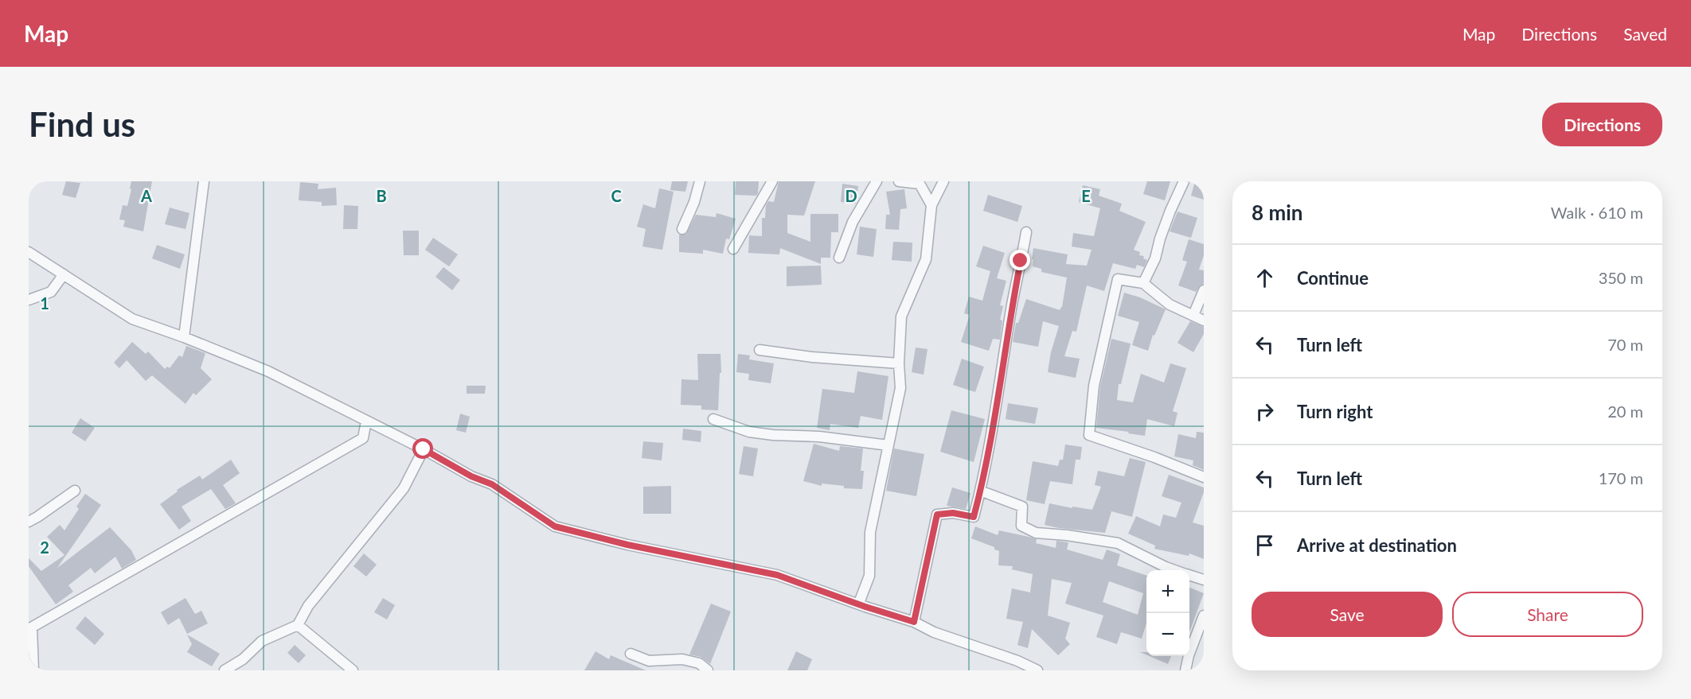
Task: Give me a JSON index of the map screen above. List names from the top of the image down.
{
  "page": {
    "header": "Map",
    "nav": ["Map", "Directions", "Saved"],
    "buttons": [
      "Directions",
      ["Save", "Share"]
    ],
    "title": "Find us",
    "heading": ["8 min", "Walk · 610 m"],
    "list": [
      ["Continue", "350 m"],
      ["Turn left", "70 m"],
      ["Turn right", "20 m"],
      ["Turn left", "170 m"],
      "Arrive at destination"
    ],
    "map_buttons": ["+", "−"]
  },
  "grid": {
    "columns": [
      "A",
      "B",
      "C",
      "D",
      "E"
    ],
    "rows": ["1", "2"]
  }
}
